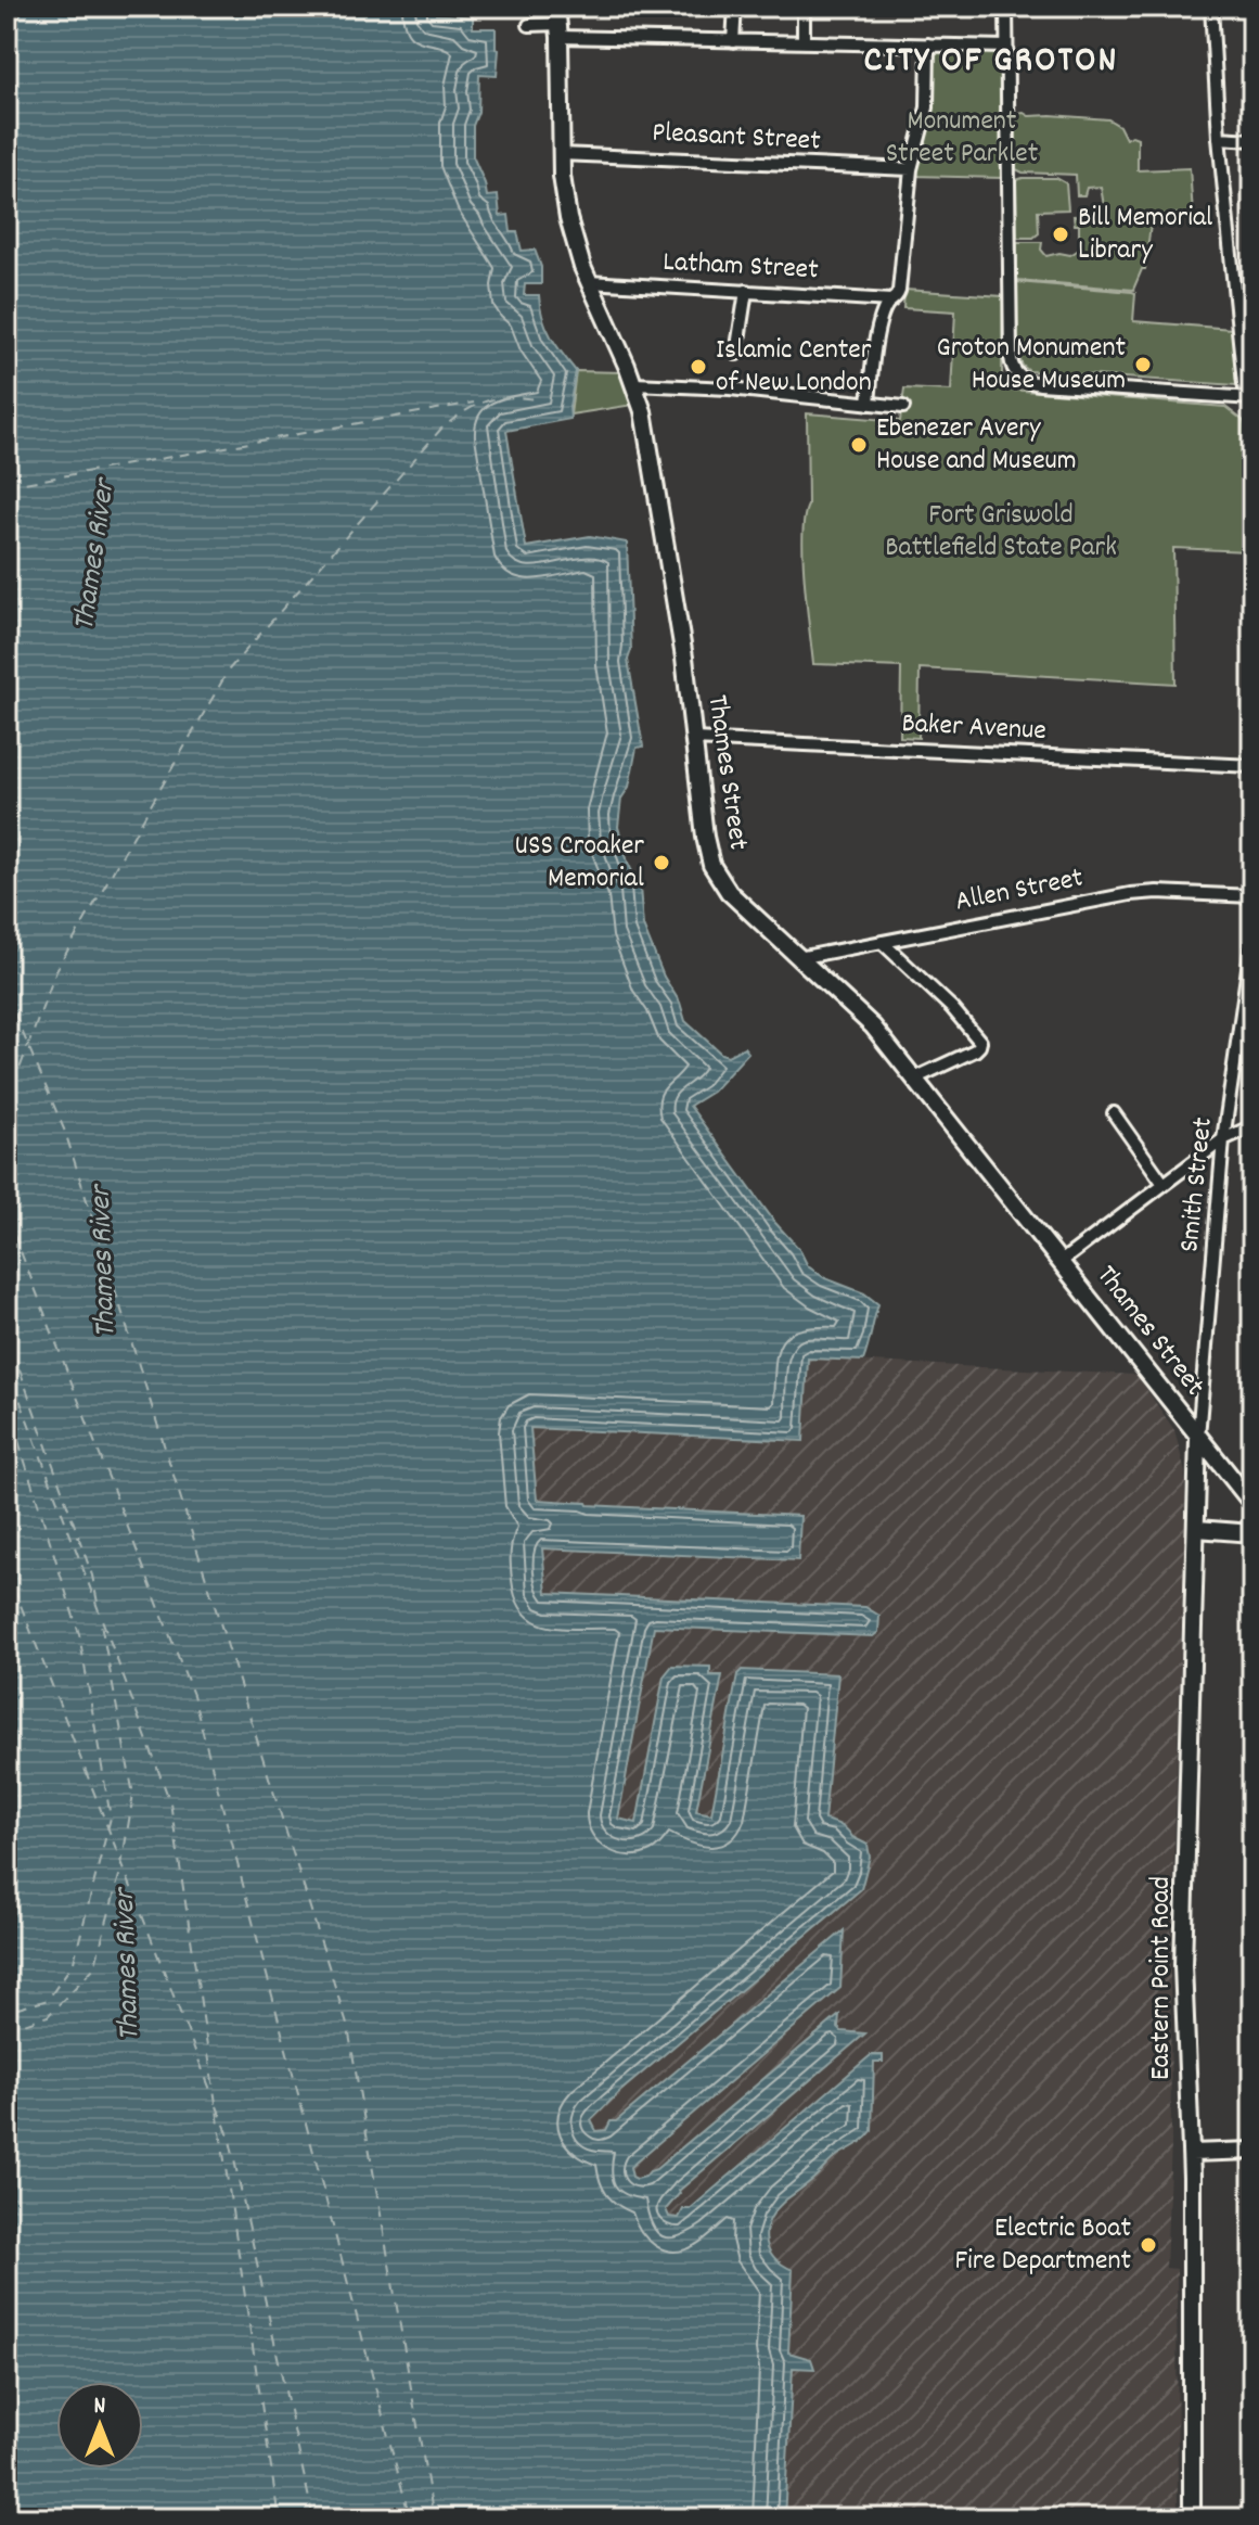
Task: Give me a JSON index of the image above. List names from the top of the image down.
{
  "streets": {
    "street": [
      "Pleasant Street",
      "Latham Street",
      "Baker Avenue",
      "Thames Street",
      "Allen Street",
      "Smith Street",
      "Eastern Point Road"
    ]
  },
  "crossings": [
    ["Pleasant Street", "Thames Street"],
    ["Latham Street", "Thames Street"],
    ["Baker Avenue", "Thames Street"],
    ["Thames Street", "Allen Street"],
    ["Thames Street", "Smith Street"],
    ["Thames Street", "Eastern Point Road"],
    ["Smith Street", "Eastern Point Road"]
  ],
  "districts": ["CITY OF GROTON"],
  "water": ["Thames River"],
  "parks": ["Monument Street Parklet", "Fort Griswold Battlefield State Park"],
  "places": [
    "Bill Memorial Library",
    "Groton Monument House Museum",
    "Islamic Center of New London",
    "Ebenezer Avery House and Museum",
    "USS Croaker Memorial",
    "Electric Boat Fire Department"
  ],
  "north": "top"
}
